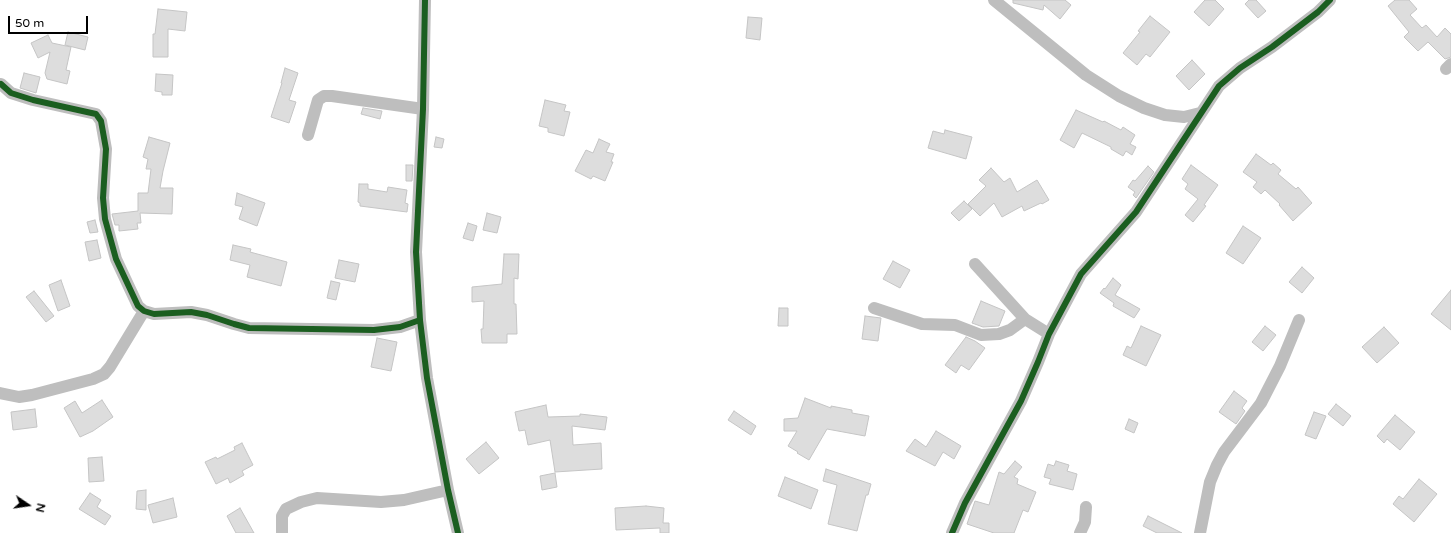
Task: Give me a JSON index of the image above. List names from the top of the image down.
{
  "scale_bar": "50 m",
  "north": "right"
}
